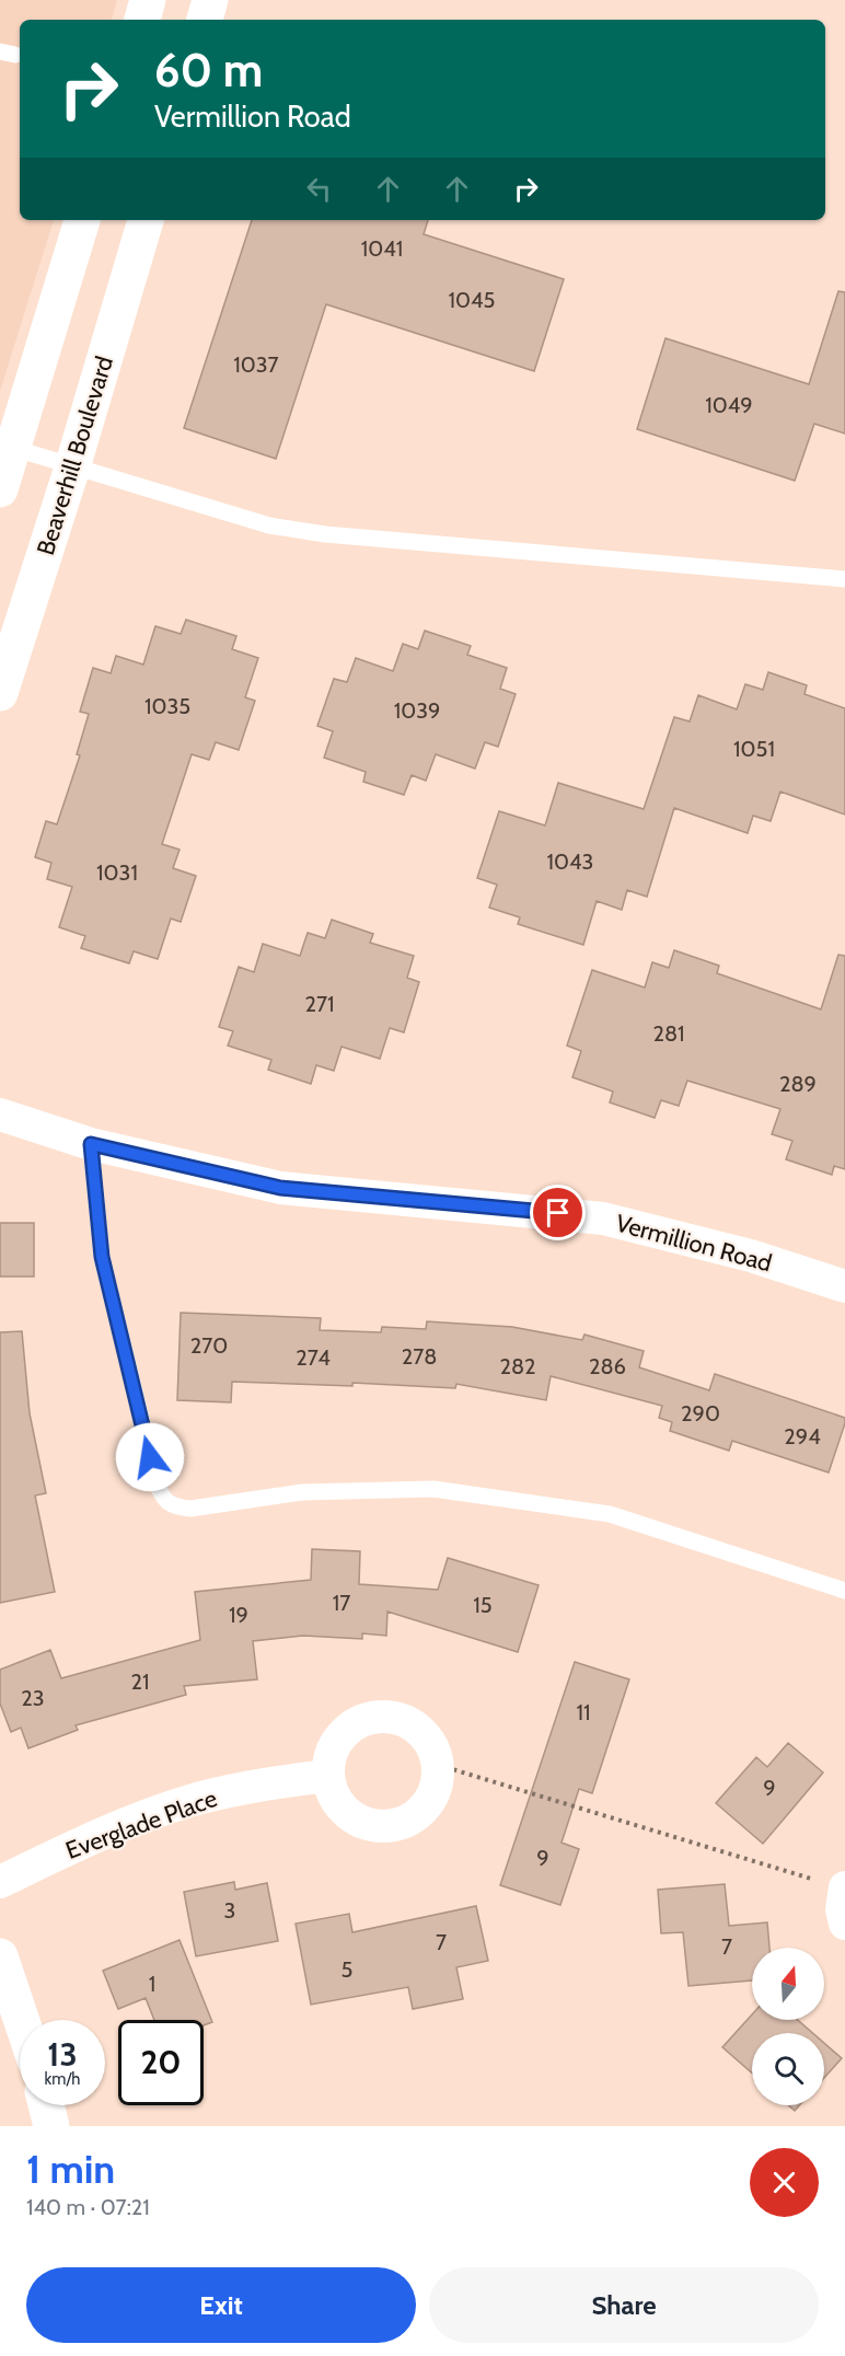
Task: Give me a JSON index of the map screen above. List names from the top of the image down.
{
  "streets": {
    "street": ["Beaverhill Boulevard", "Vermillion Road", "Everglade Place"]
  },
  "house_numbers": [
    "1041",
    "1045",
    "1037",
    "1049",
    "1035",
    "1039",
    "1051",
    "1043",
    "1031",
    "271",
    "281",
    "289",
    "270",
    "278",
    "274",
    "282",
    "286",
    "290",
    "294",
    "17",
    "15",
    "19",
    "21",
    "23",
    "11",
    "9",
    "9",
    "3",
    "7",
    "7",
    "5",
    "1"
  ],
  "north": "top",
  "page": {
    "turn": ["60 m", "Vermillion Road"],
    "speed": "13 km/h",
    "limit": "20",
    "heading": ["1 min", "140 m · 07:21"],
    "buttons": ["Exit", "Share"]
  }
}
